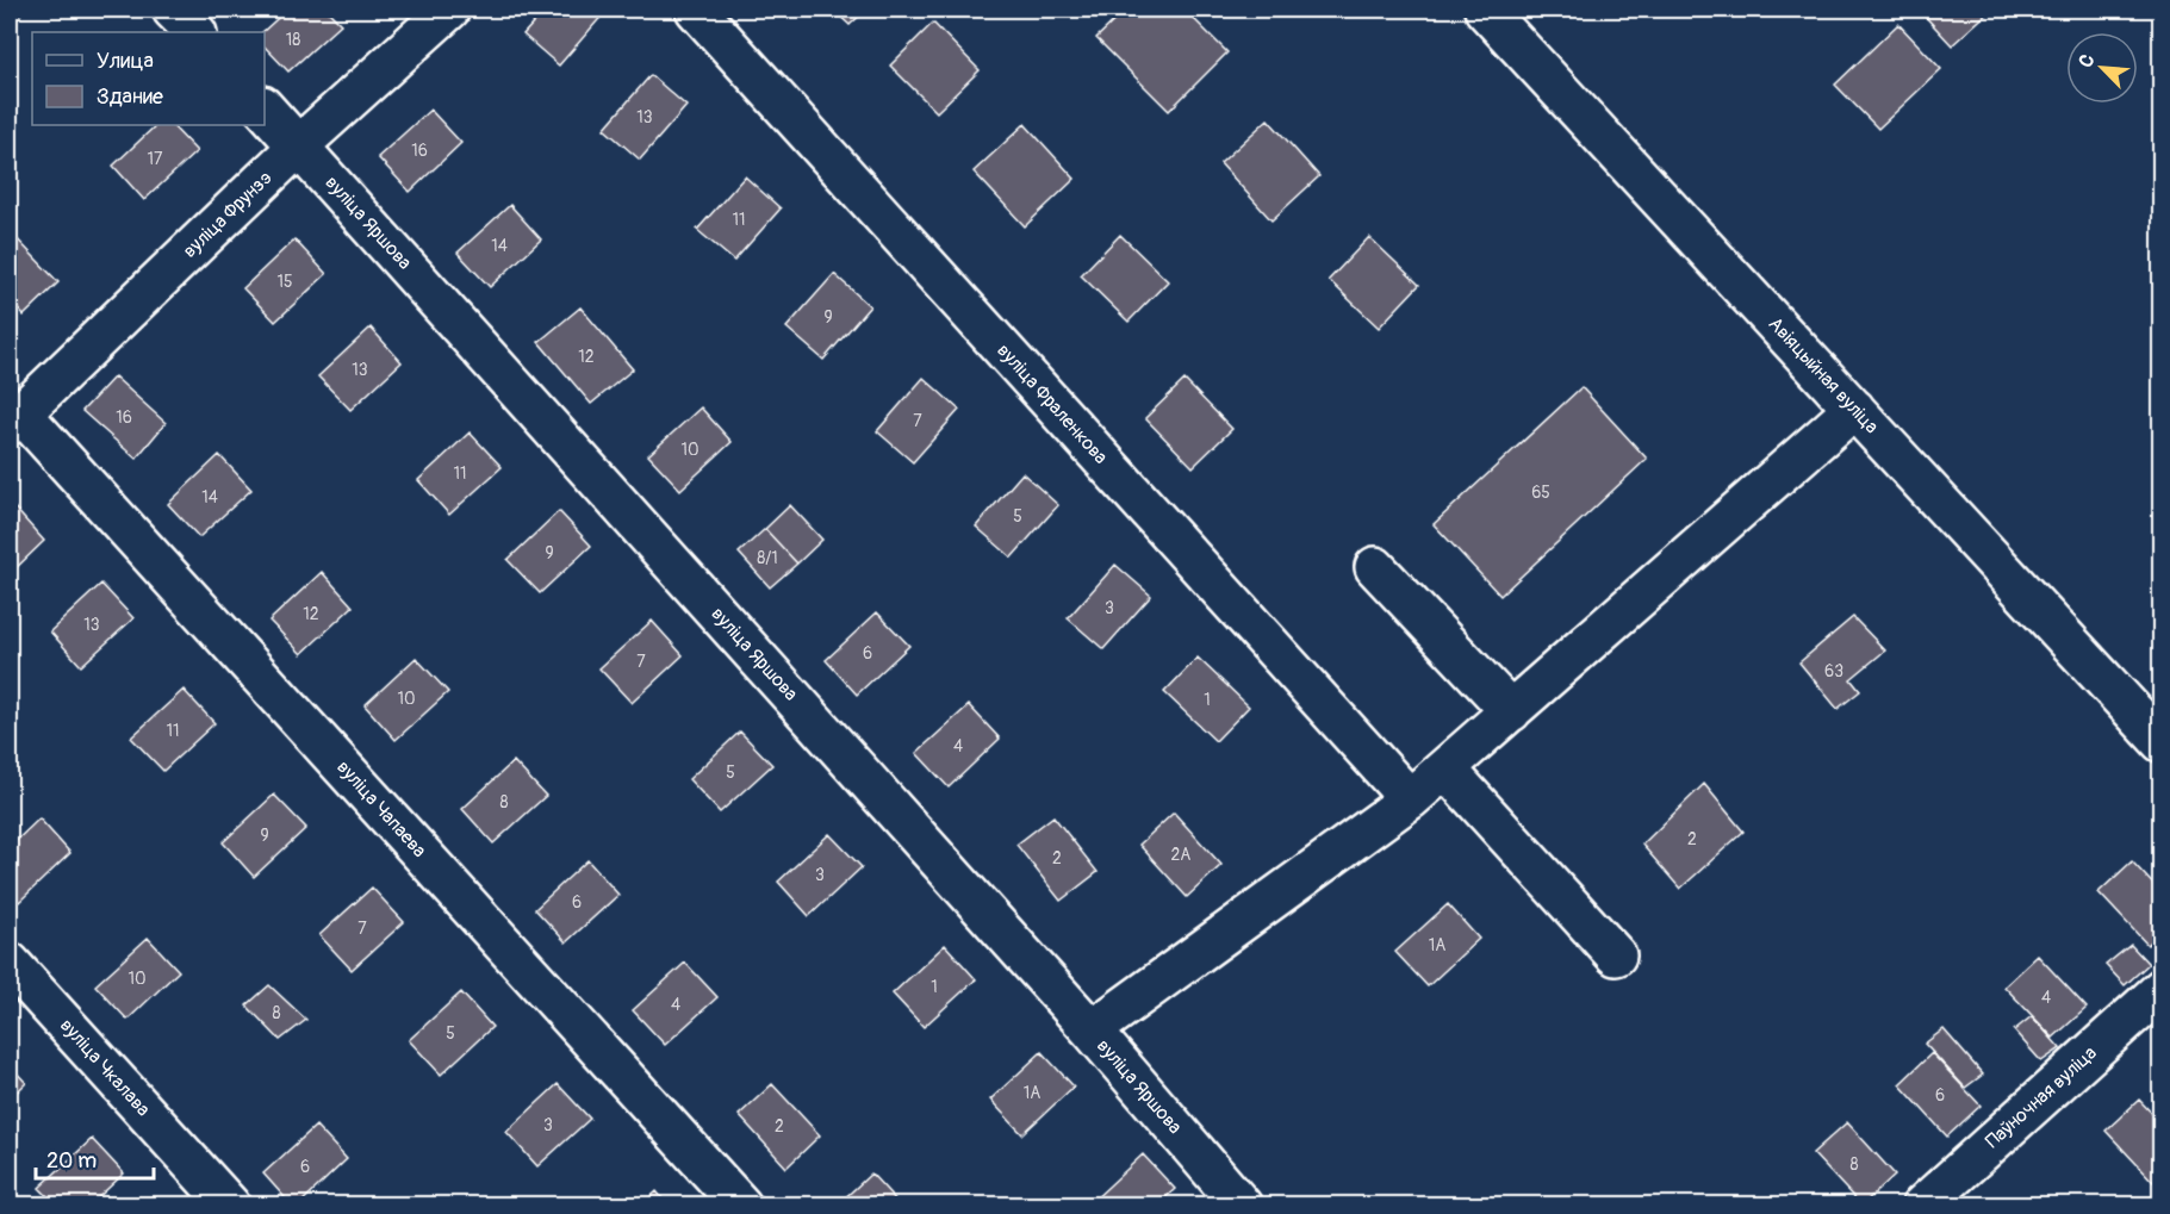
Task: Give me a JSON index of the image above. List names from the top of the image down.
{
  "streets": {
    "street": [
      "вуліца Фрунзэ",
      "вуліца Яршова",
      "Авіяцыйная вуліца",
      "вуліца Фраленкова",
      "вуліца Чапаева",
      "вуліца Чкалава",
      "Паўночная вуліца"
    ]
  },
  "crossings": [
    ["вуліца Фрунзэ", "вуліца Яршова"],
    ["вуліца Фрунзэ", "вуліца Чапаева"]
  ],
  "house_numbers": [
    "18",
    "13",
    "16",
    "17",
    "11",
    "14",
    "15",
    "9",
    "12",
    "13",
    "16",
    "7",
    "10",
    "11",
    "65",
    "14",
    "5",
    "9",
    "8/1",
    "3",
    "12",
    "13",
    "6",
    "7",
    "63",
    "10",
    "1",
    "11",
    "4",
    "5",
    "8",
    "9",
    "2",
    "2А",
    "2",
    "3",
    "6",
    "7",
    "1А",
    "10",
    "1",
    "4",
    "4",
    "8",
    "5",
    "1А",
    "6",
    "3",
    "2",
    "8",
    "6"
  ],
  "legend": ["Улица", "Здание"],
  "scale_bar": "20 m",
  "north": "top left"
}
